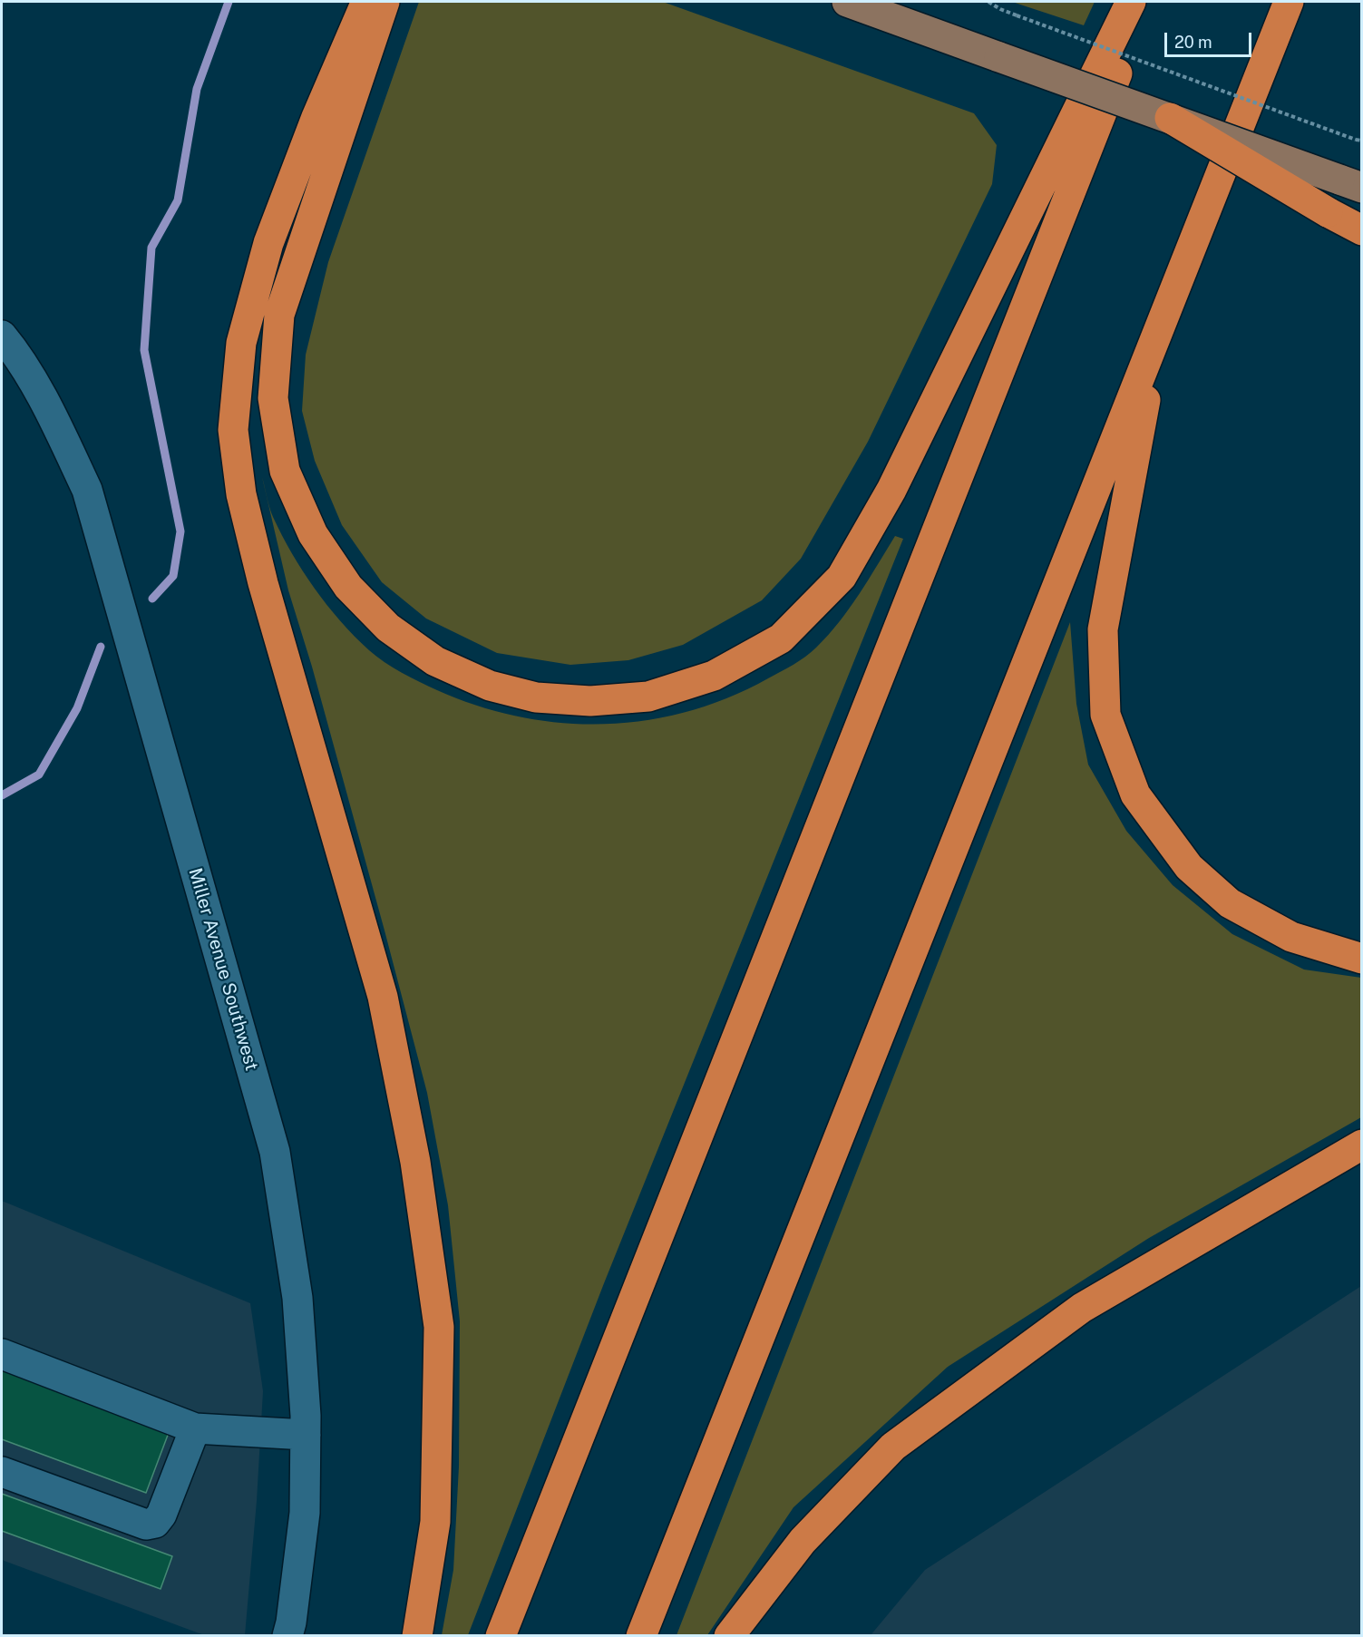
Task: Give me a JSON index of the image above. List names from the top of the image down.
{
  "streets": {
    "street": ["Miller Avenue Southwest"]
  },
  "scale_bar": "20 m"
}
